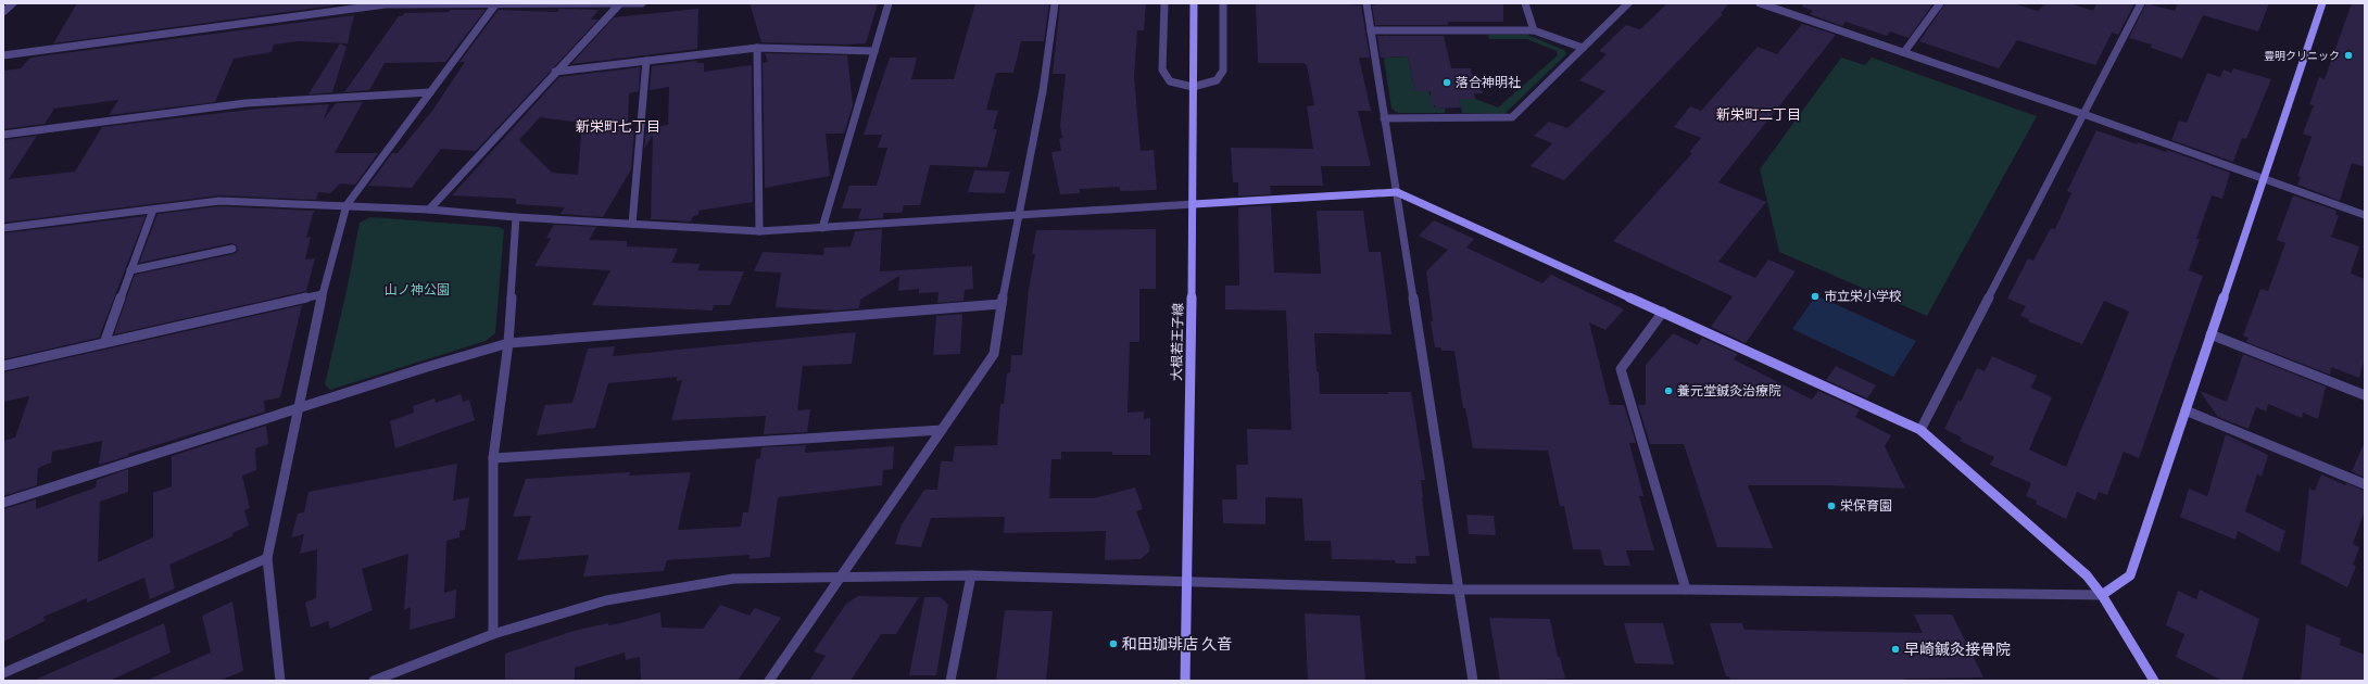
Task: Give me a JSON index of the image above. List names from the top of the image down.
{
  "streets": {
    "street": ["大根若王子線"]
  },
  "districts": ["新栄町二丁目", "新栄町七丁目"],
  "parks": ["山ノ神公園"],
  "places": [
    "豊明クリニック",
    "落合神明社",
    "市立栄小学校",
    "養元堂鍼灸治療院",
    "栄保育園",
    "和田珈琲店 久音",
    "早崎鍼灸接骨院"
  ]
}
